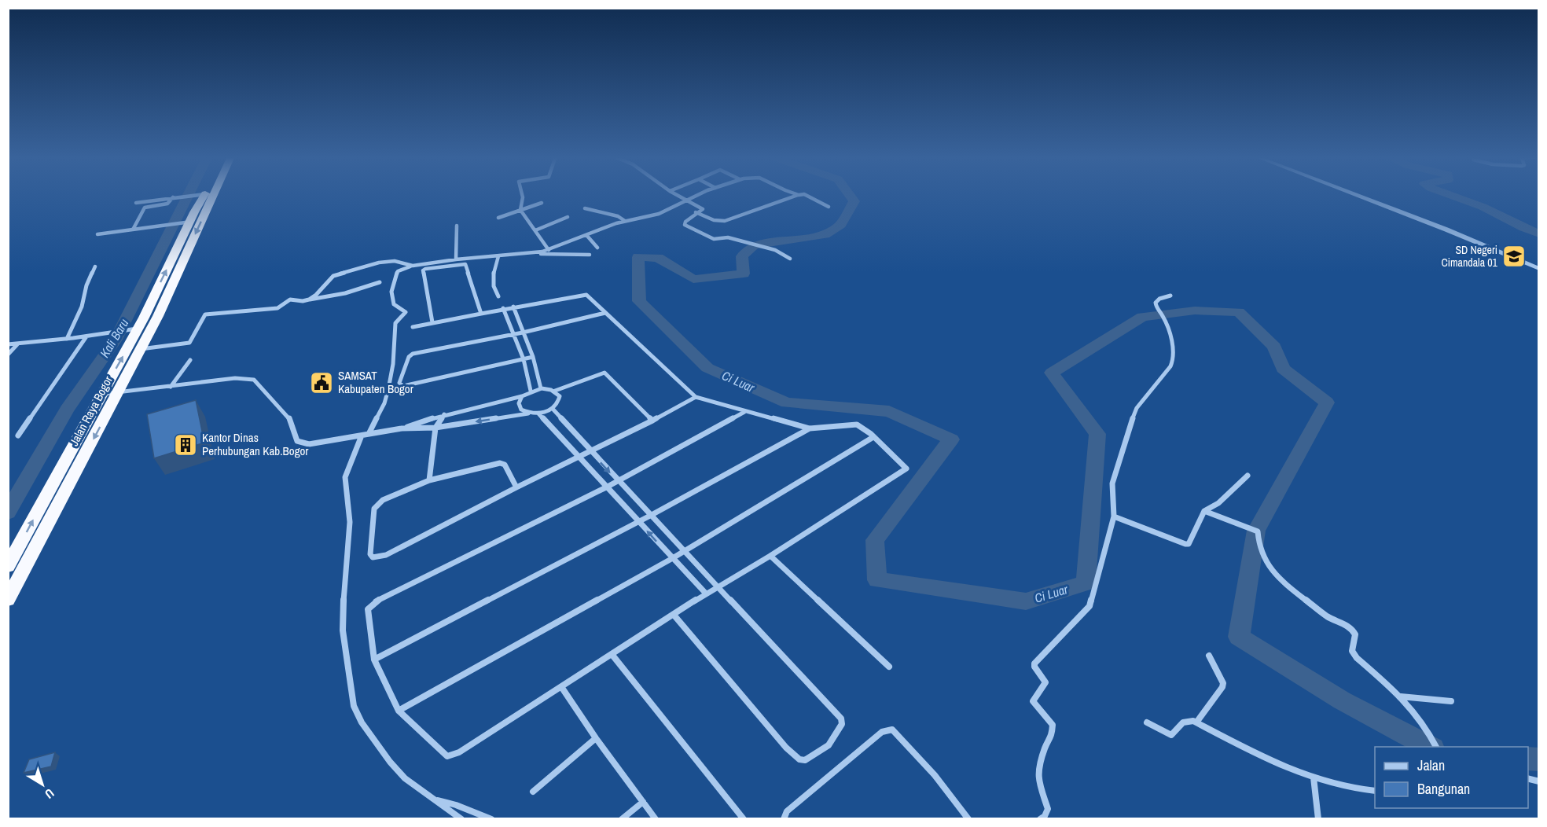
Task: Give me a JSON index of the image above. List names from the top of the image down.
{
  "streets": {
    "highway": ["Jalan Raya Bogor"]
  },
  "water": ["Kali Baru", "Ci Luar"],
  "places": {
    "school or university": ["SD Negeri Cimandala 01"],
    "public building": ["SAMSAT Kabupaten Bogor"],
    "building": ["Kantor Dinas Perhubungan Kab.Bogor"]
  },
  "legend": ["Jalan", "Bangunan"],
  "north": "bottom right"
}
